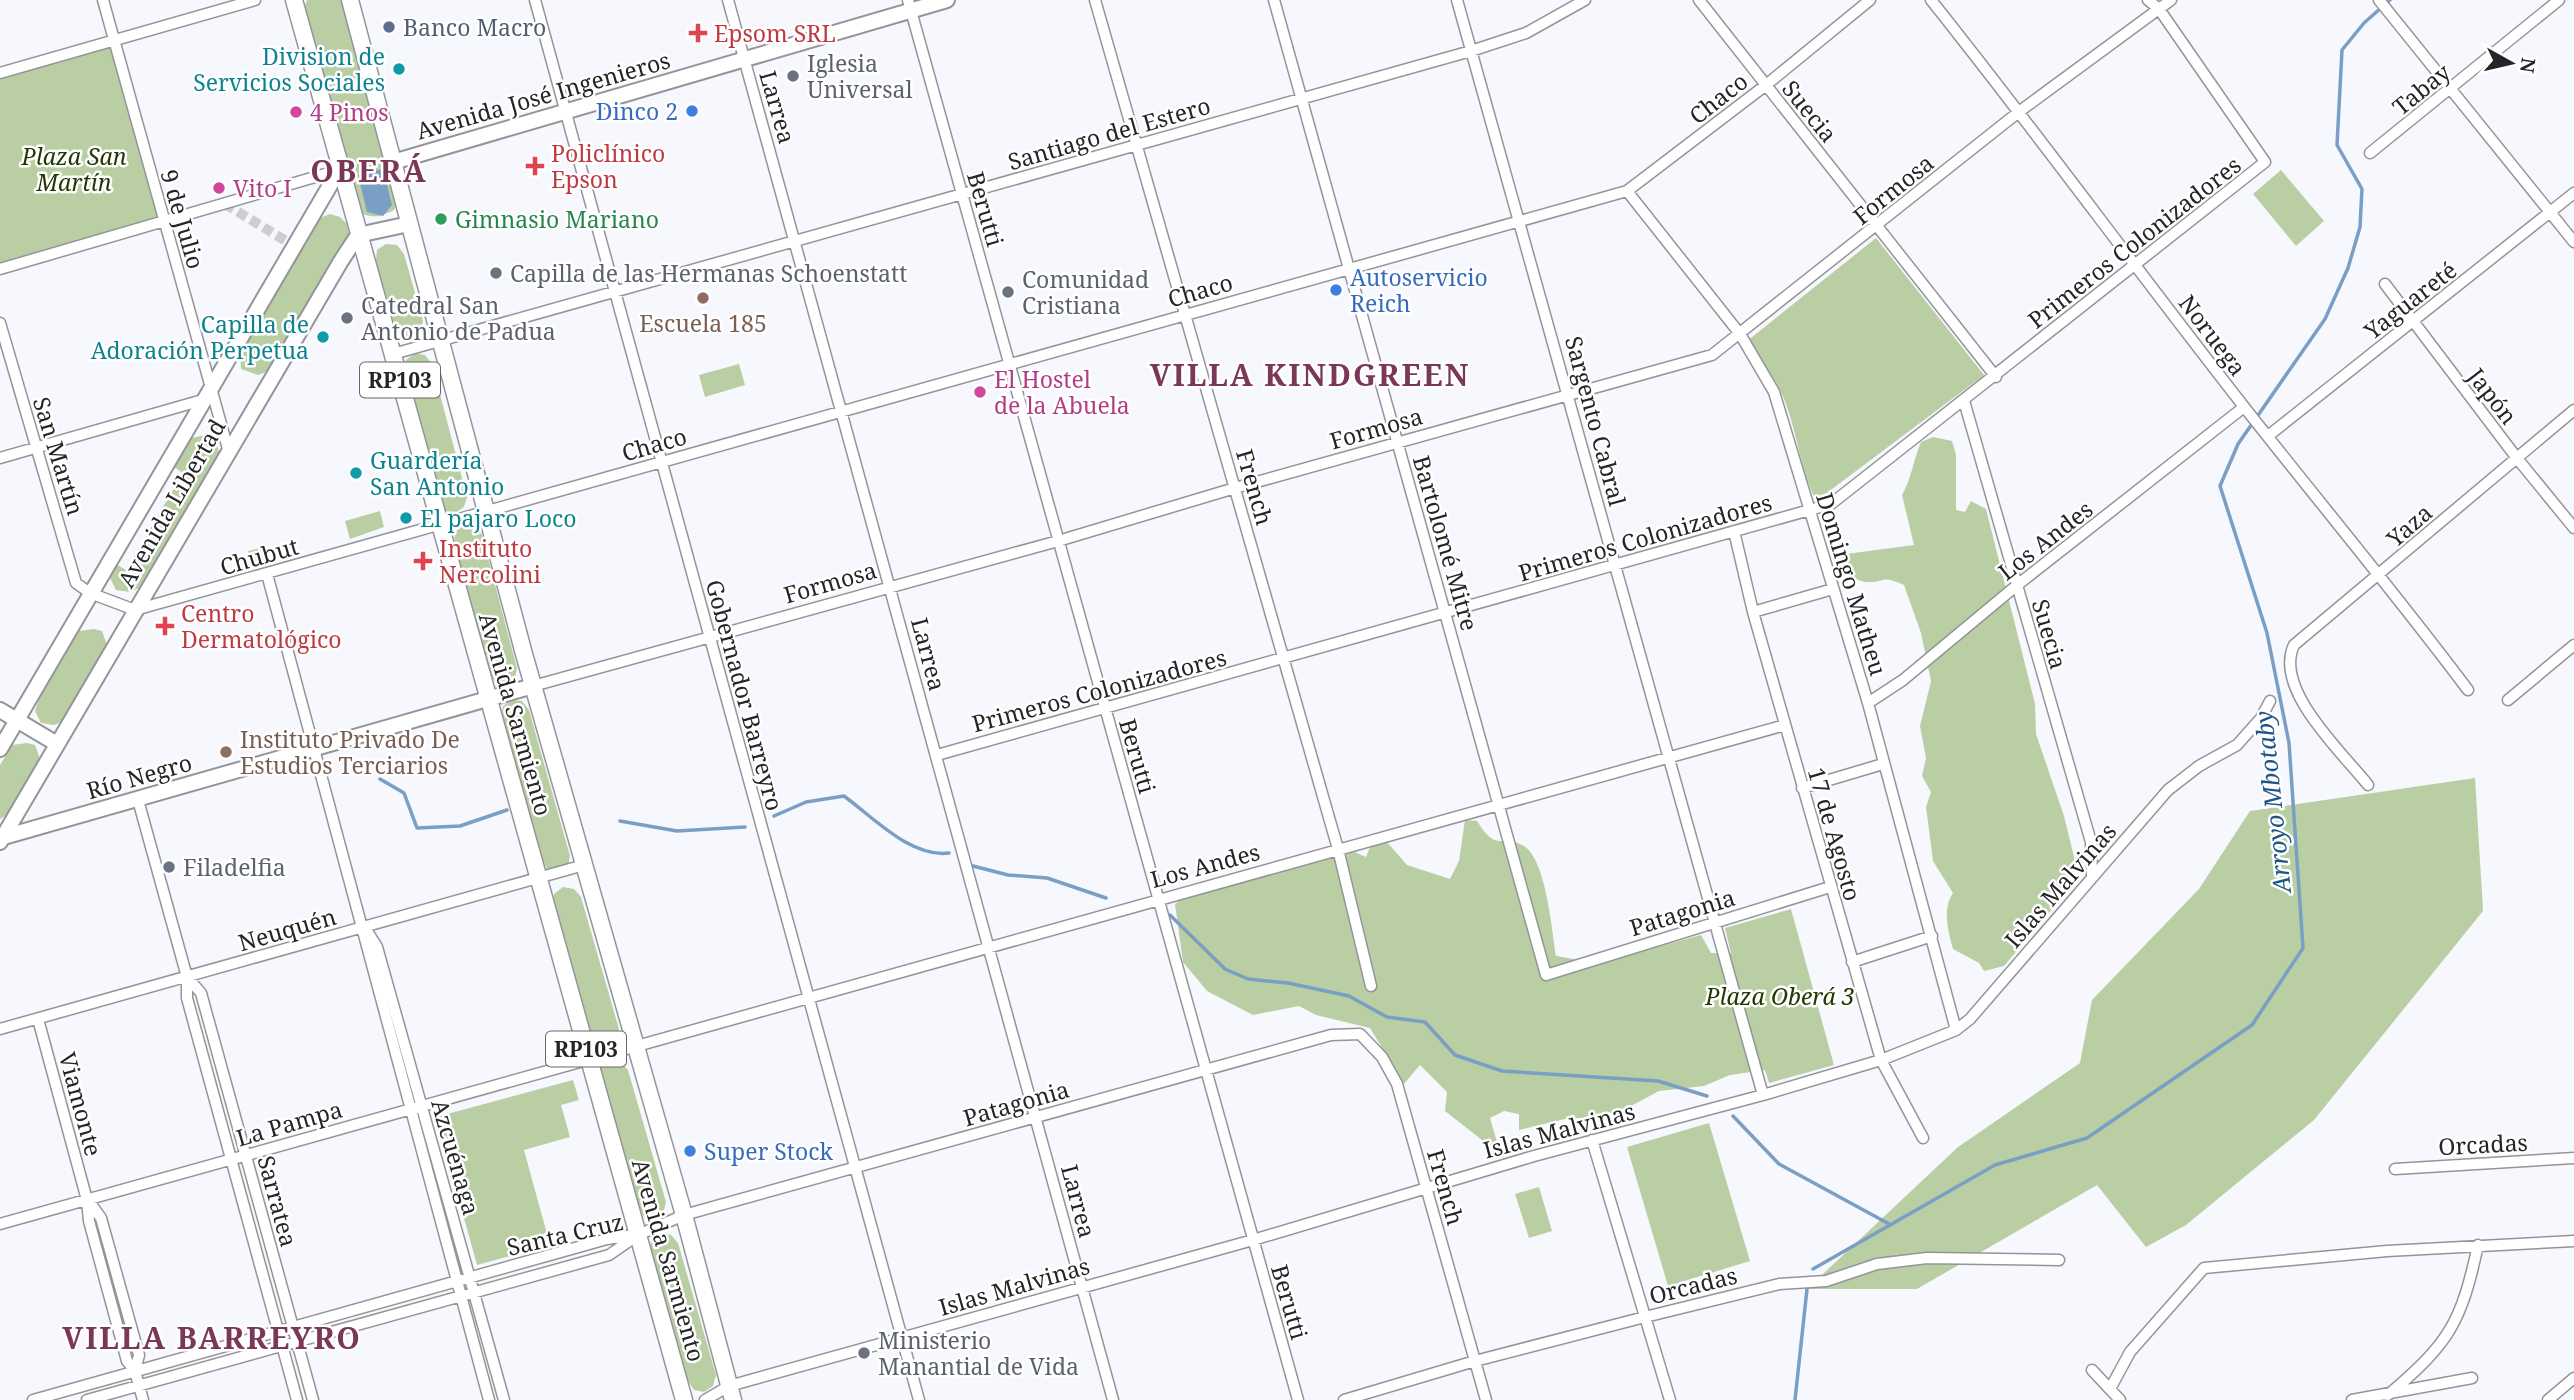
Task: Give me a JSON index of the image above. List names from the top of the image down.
{
  "streets": {
    "main road": [
      "Avenida José Ingenieros",
      "RP103",
      "Avenida Libertad",
      "Avenida Sarmiento",
      "Río Negro"
    ],
    "street": [
      "Tabay",
      "Chaco",
      "Larrea",
      "Suecia",
      "Santiago del Estero",
      "Formosa",
      "Berutti",
      "9 de Julio",
      "Primeros Colonizadores",
      "Yaguareté",
      "Noruega",
      "Japón",
      "Sargento Cabral",
      "San Martín",
      "French",
      "Yaza",
      "Los Andes",
      "Bartolomé Mitre",
      "Chubut",
      "Domingo Matheu",
      "Gobernador Barreyro",
      "17 de Agosto",
      "Islas Malvinas",
      "Patagonia",
      "Neuquén",
      "Viamonte",
      "La Pampa",
      "Orcadas",
      "Azcuénaga",
      "Sarratea",
      "Santa Cruz"
    ]
  },
  "crossings": [
    ["Avenida José Ingenieros", "Larrea"],
    ["Avenida José Ingenieros", "Berutti"],
    ["Avenida José Ingenieros", "Gobernador Barreyro"],
    ["Avenida José Ingenieros", "Avenida Sarmiento"],
    ["Chaco", "Larrea"],
    ["Chaco", "Suecia"],
    ["Chaco", "Berutti"],
    ["Chaco", "Sargento Cabral"],
    ["Chaco", "French"],
    ["Chaco", "Bartolomé Mitre"],
    ["Chaco", "Chubut"],
    ["Chaco", "Domingo Matheu"],
    ["Chaco", "Gobernador Barreyro"],
    ["Chaco", "Avenida Sarmiento"],
    ["Larrea", "Santiago del Estero"],
    ["Larrea", "Formosa"],
    ["Larrea", "Primeros Colonizadores"],
    ["Larrea", "Los Andes"],
    ["Larrea", "Islas Malvinas"],
    ["Larrea", "Patagonia"],
    ["Suecia", "Formosa"],
    ["Suecia", "Primeros Colonizadores"],
    ["Suecia", "Los Andes"],
    ["Suecia", "Islas Malvinas"],
    ["Santiago del Estero", "Berutti"],
    ["Santiago del Estero", "Sargento Cabral"],
    ["Santiago del Estero", "French"],
    ["Santiago del Estero", "Bartolomé Mitre"],
    ["Santiago del Estero", "Gobernador Barreyro"],
    ["Santiago del Estero", "Avenida Sarmiento"],
    ["Formosa", "Berutti"],
    ["Formosa", "Primeros Colonizadores"],
    ["Formosa", "Noruega"],
    ["Formosa", "Sargento Cabral"],
    ["Formosa", "French"],
    ["Formosa", "Bartolomé Mitre"],
    ["Formosa", "Domingo Matheu"],
    ["Formosa", "Gobernador Barreyro"],
    ["Formosa", "Avenida Sarmiento"],
    ["Formosa", "Río Negro"],
    ["Berutti", "Primeros Colonizadores"],
    ["Berutti", "Los Andes"],
    ["Berutti", "Islas Malvinas"],
    ["Berutti", "Patagonia"],
    ["9 de Julio", "Avenida Libertad"],
    ["Primeros Colonizadores", "Noruega"],
    ["Primeros Colonizadores", "Sargento Cabral"],
    ["Primeros Colonizadores", "French"],
    ["Primeros Colonizadores", "Bartolomé Mitre"],
    ["Primeros Colonizadores", "Domingo Matheu"],
    ["Primeros Colonizadores", "17 de Agosto"],
    ["Yaguareté", "Noruega"],
    ["Yaguareté", "Japón"],
    ["Noruega", "Yaza"],
    ["Noruega", "Los Andes"],
    ["Japón", "Yaza"],
    ["Sargento Cabral", "Los Andes"],
    ["Sargento Cabral", "Islas Malvinas"],
    ["Sargento Cabral", "Patagonia"],
    ["San Martín", "Avenida Libertad"],
    ["French", "Los Andes"],
    ["French", "Islas Malvinas"],
    ["French", "Patagonia"],
    ["French", "Orcadas"],
    ["Avenida Libertad", "Chubut"],
    ["Avenida Libertad", "Avenida Sarmiento"],
    ["Avenida Libertad", "Río Negro"],
    ["Los Andes", "Bartolomé Mitre"],
    ["Los Andes", "Domingo Matheu"],
    ["Los Andes", "Gobernador Barreyro"],
    ["Los Andes", "Avenida Sarmiento"],
    ["Los Andes", "17 de Agosto"],
    ["Los Andes", "La Pampa"],
    ["Bartolomé Mitre", "Patagonia"],
    ["Chubut", "Avenida Sarmiento"],
    ["Chubut", "Azcuénaga"],
    ["Domingo Matheu", "Islas Malvinas"],
    ["Gobernador Barreyro", "Islas Malvinas"],
    ["Gobernador Barreyro", "Patagonia"],
    ["Avenida Sarmiento", "Río Negro"],
    ["Avenida Sarmiento", "Islas Malvinas"],
    ["Avenida Sarmiento", "Patagonia"],
    ["Avenida Sarmiento", "Neuquén"],
    ["Avenida Sarmiento", "La Pampa"],
    ["Avenida Sarmiento", "Santa Cruz"],
    ["Río Negro", "Azcuénaga"],
    ["Río Negro", "Sarratea"],
    ["17 de Agosto", "Islas Malvinas"],
    ["17 de Agosto", "Patagonia"],
    ["Patagonia", "Santa Cruz"],
    ["Neuquén", "Viamonte"],
    ["Neuquén", "Azcuénaga"],
    ["Neuquén", "Sarratea"],
    ["Viamonte", "La Pampa"],
    ["Viamonte", "Santa Cruz"],
    ["La Pampa", "Azcuénaga"],
    ["La Pampa", "Sarratea"],
    ["Azcuénaga", "Santa Cruz"],
    ["Sarratea", "Santa Cruz"]
  ],
  "districts": ["OBERÁ", "VILLA KINDGREEN", "VILLA BARREYRO"],
  "water": ["Arroyo Mbotaby"],
  "parks": ["Plaza San Martín", "Plaza Oberá 3"],
  "places": {
    "other": [
      "Banco Macro",
      "Division de Servicios Sociales",
      "Iglesia Universal",
      "Dinco 2",
      "4 Pinos",
      "Vito I",
      "Gimnasio Mariano",
      "Capilla de las Hermanas Schoenstatt",
      "Autoservicio Reich",
      "Comunidad Cristiana",
      "Escuela 185",
      "Catedral San Antonio de Padua",
      "Capilla de Adoración Perpetua",
      "El Hostel de la Abuela",
      "Guardería San Antonio",
      "El pajaro Loco",
      "Instituto Privado De Estudios Terciarios",
      "Filadelfia",
      "Super Stock",
      "Ministerio Manantial de Vida"
    ],
    "health": [
      "Epsom SRL",
      "Policlínico Epson",
      "Instituto Nercolini",
      "Centro Dermatológico"
    ]
  },
  "north": "right"
}
